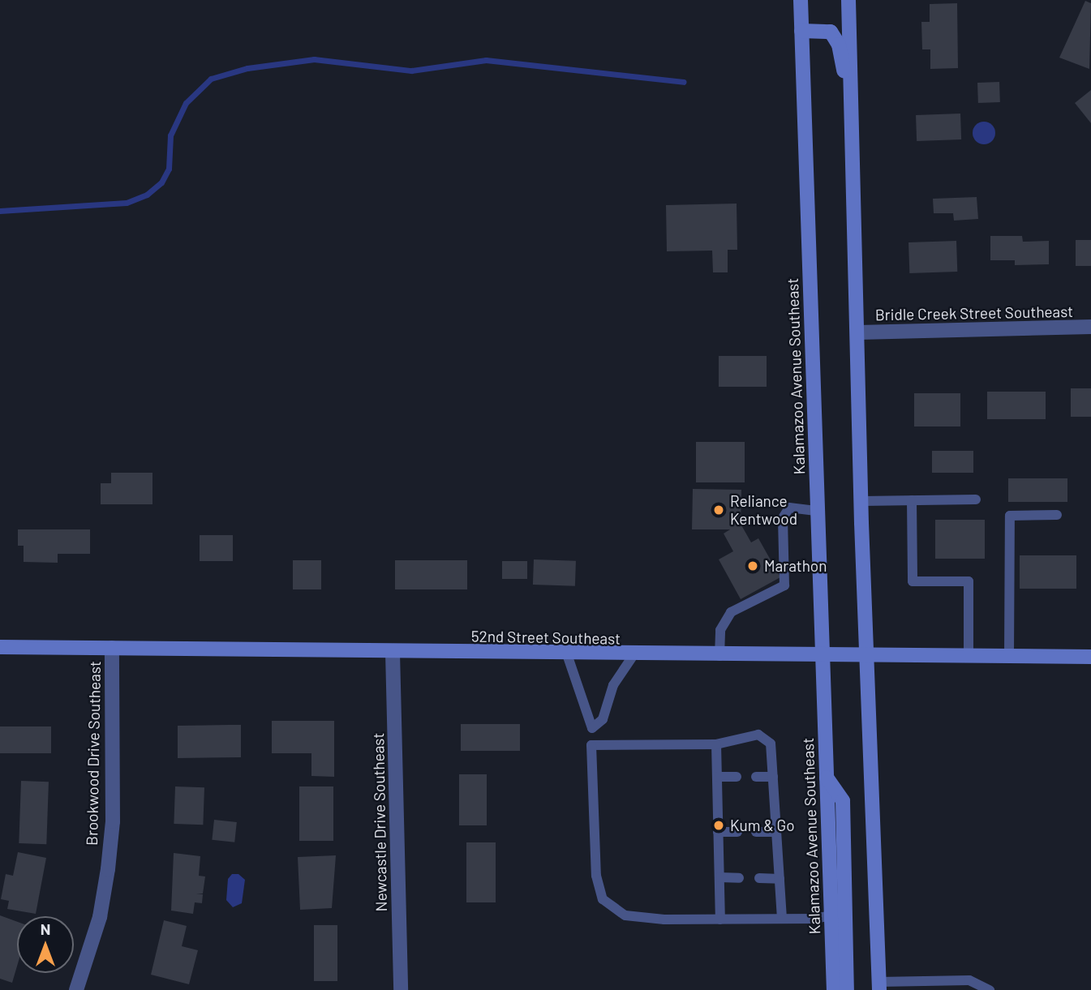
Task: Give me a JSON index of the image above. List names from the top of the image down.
{
  "streets": {
    "main road": ["Kalamazoo Avenue Southeast", "52nd Street Southeast"],
    "street": ["Bridle Creek Street Southeast", "Brookwood Drive Southeast", "Newcastle Drive Southeast"]
  },
  "crossings": [
    ["Kalamazoo Avenue Southeast", "52nd Street Southeast"],
    ["52nd Street Southeast", "Brookwood Drive Southeast"],
    ["52nd Street Southeast", "Newcastle Drive Southeast"]
  ],
  "places": ["Reliance Kentwood", "Marathon", "Kum & Go"],
  "north": "top"
}
